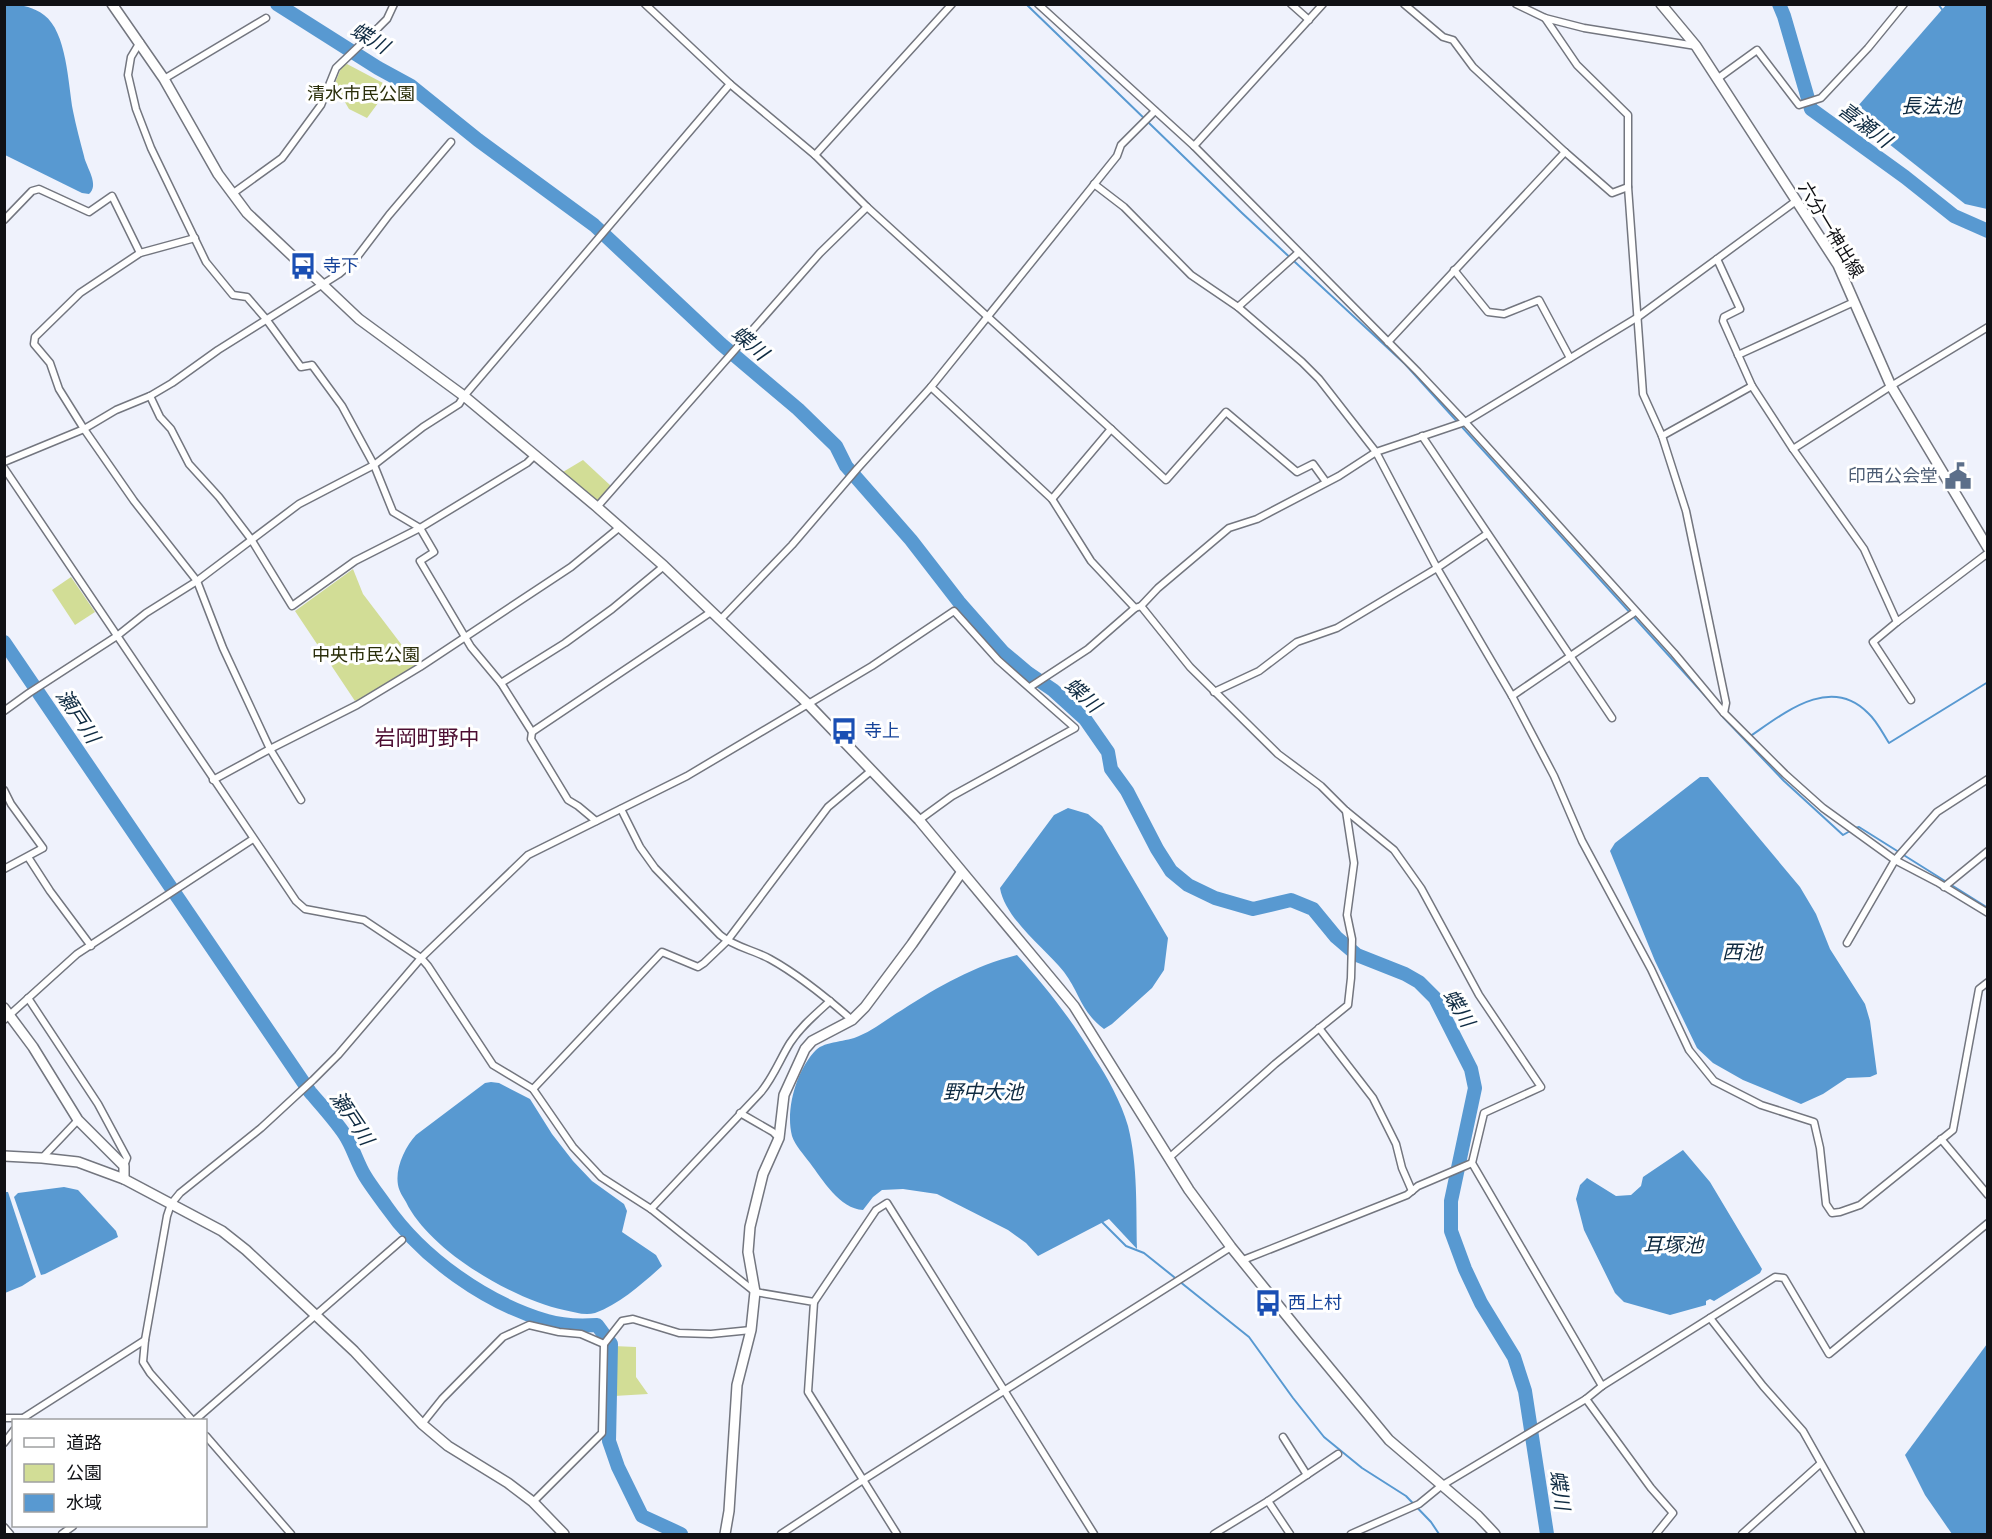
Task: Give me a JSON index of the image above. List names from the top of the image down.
{
  "streets": {
    "street": ["六分一神出線"]
  },
  "districts": ["岩岡町野中"],
  "water": [
    "蝶川",
    "長法池",
    "喜瀬川",
    "瀬戸川",
    "西池",
    "野中大池",
    "耳塚池"
  ],
  "parks": ["清水市民公園", "中央市民公園"],
  "places": {
    "bus stop": ["寺下", "寺上", "西上村"],
    "public building": ["印西公会堂"]
  },
  "legend": ["道路", "公園", "水域"]
}
